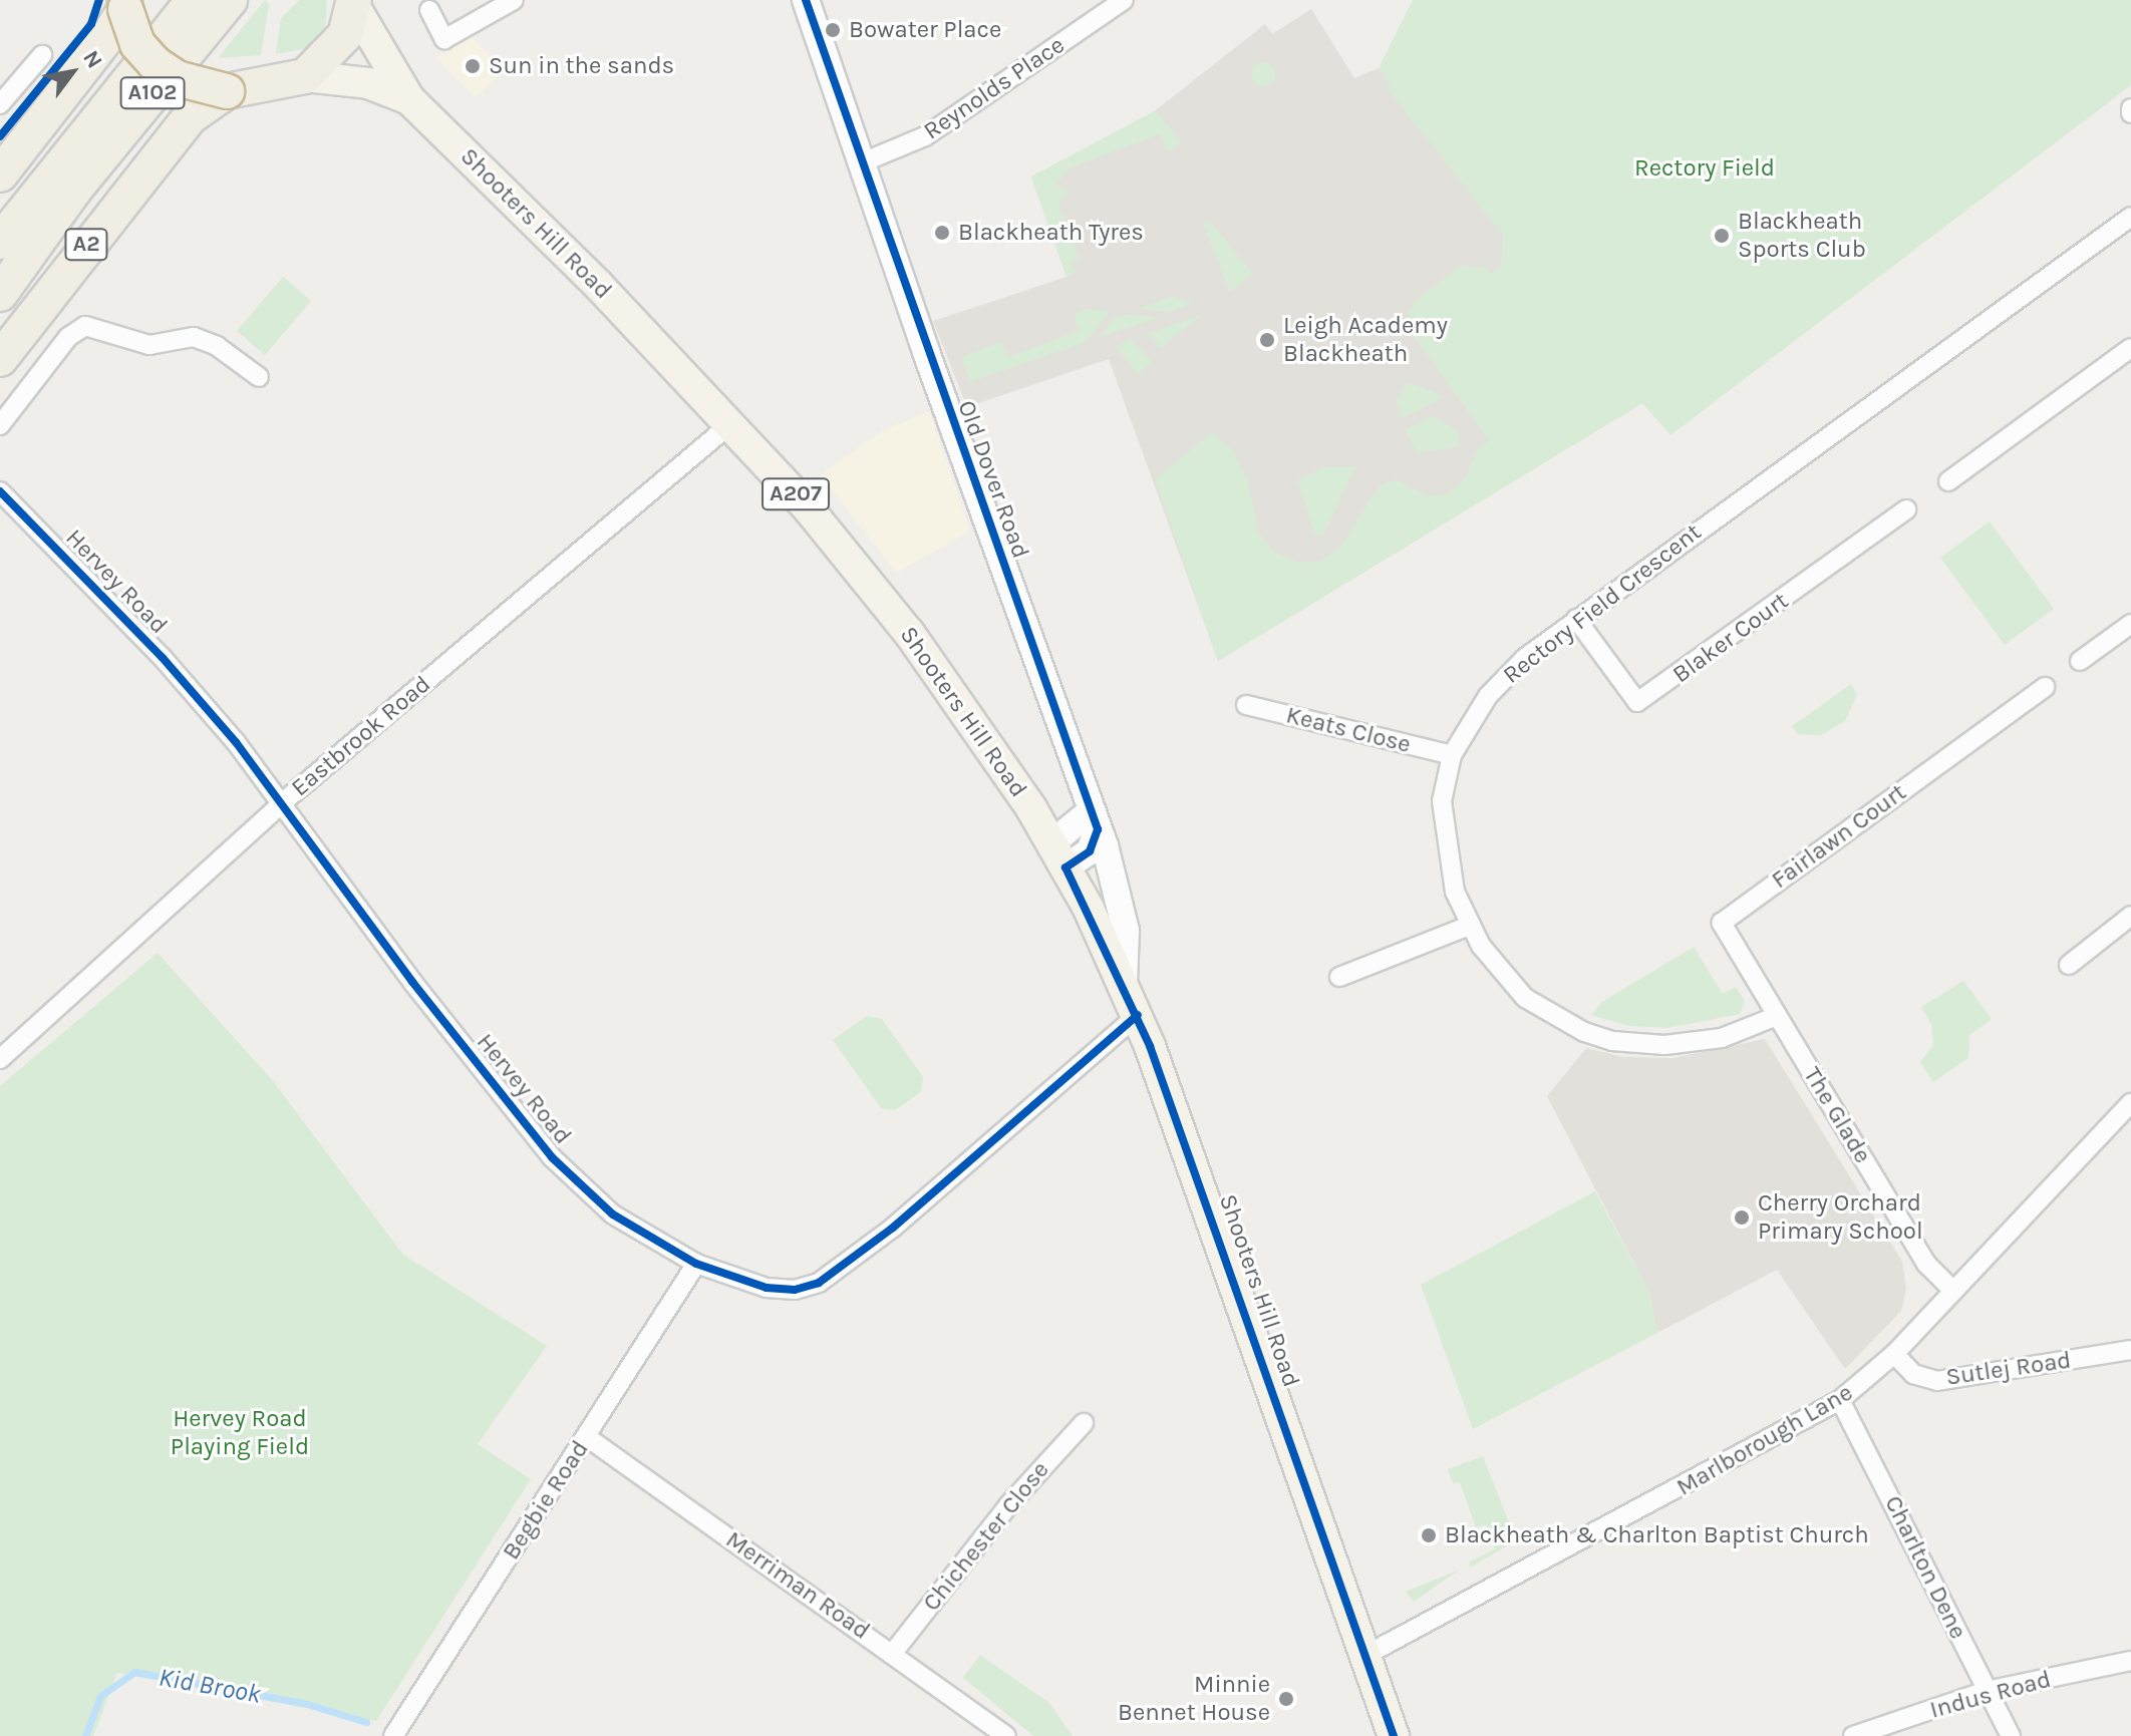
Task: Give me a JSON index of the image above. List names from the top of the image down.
{
  "streets": {
    "highway": ["A102", "A2"],
    "main road": ["Shooters Hill Road", "Old Dover Road", "A207"],
    "street": [
      "Reynolds Place",
      "Hervey Road",
      "Rectory Field Crescent",
      "Blaker Court",
      "Keats Close",
      "Eastbrook Road",
      "Fairlawn Court",
      "The Glade",
      "Sutlej Road",
      "Marlborough Lane",
      "Begbie Road",
      "Chichester Close",
      "Charlton Dene",
      "Merriman Road",
      "Indus Road"
    ]
  },
  "crossings": [
    ["Reynolds Place", "Old Dover Road"],
    ["Shooters Hill Road", "A2"],
    ["Shooters Hill Road", "Old Dover Road"],
    ["Shooters Hill Road", "Hervey Road"],
    ["Shooters Hill Road", "Eastbrook Road"],
    ["Shooters Hill Road", "Marlborough Lane"],
    ["Hervey Road", "Eastbrook Road"],
    ["Hervey Road", "Begbie Road"],
    ["Rectory Field Crescent", "Blaker Court"],
    ["Rectory Field Crescent", "Keats Close"],
    ["Rectory Field Crescent", "Fairlawn Court"],
    ["Rectory Field Crescent", "The Glade"],
    ["Fairlawn Court", "The Glade"],
    ["The Glade", "Marlborough Lane"],
    ["Sutlej Road", "Marlborough Lane"],
    ["Marlborough Lane", "Charlton Dene"],
    ["Begbie Road", "Merriman Road"],
    ["Chichester Close", "Merriman Road"],
    ["Charlton Dene", "Indus Road"]
  ],
  "water": ["Kid Brook"],
  "parks": ["Rectory Field", "Hervey Road Playing Field"],
  "places": [
    "Bowater Place",
    "Sun in the sands",
    "Blackheath Tyres",
    "Blackheath Sports Club",
    "Leigh Academy Blackheath",
    "Cherry Orchard Primary School",
    "Blackheath & Charlton Baptist Church",
    "Minnie Bennet House"
  ],
  "north": "top right"
}
